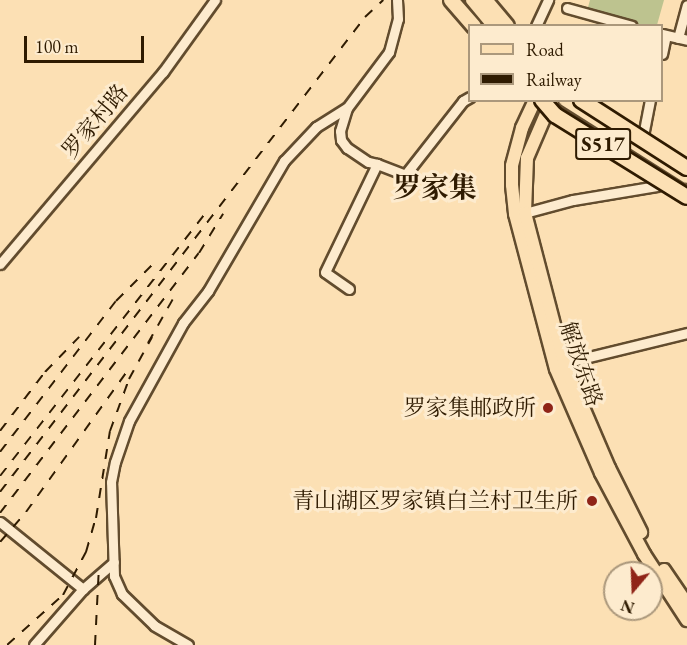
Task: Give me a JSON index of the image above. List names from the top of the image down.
{
  "streets": {
    "main road": ["S517", "解放东路"],
    "street": ["罗家村路"]
  },
  "districts": ["罗家集"],
  "places": ["罗家集邮政所", "青山湖区罗家镇白兰村卫生所"],
  "legend": ["Road", "Railway"],
  "scale_bar": "100 m",
  "north": "bottom"
}
